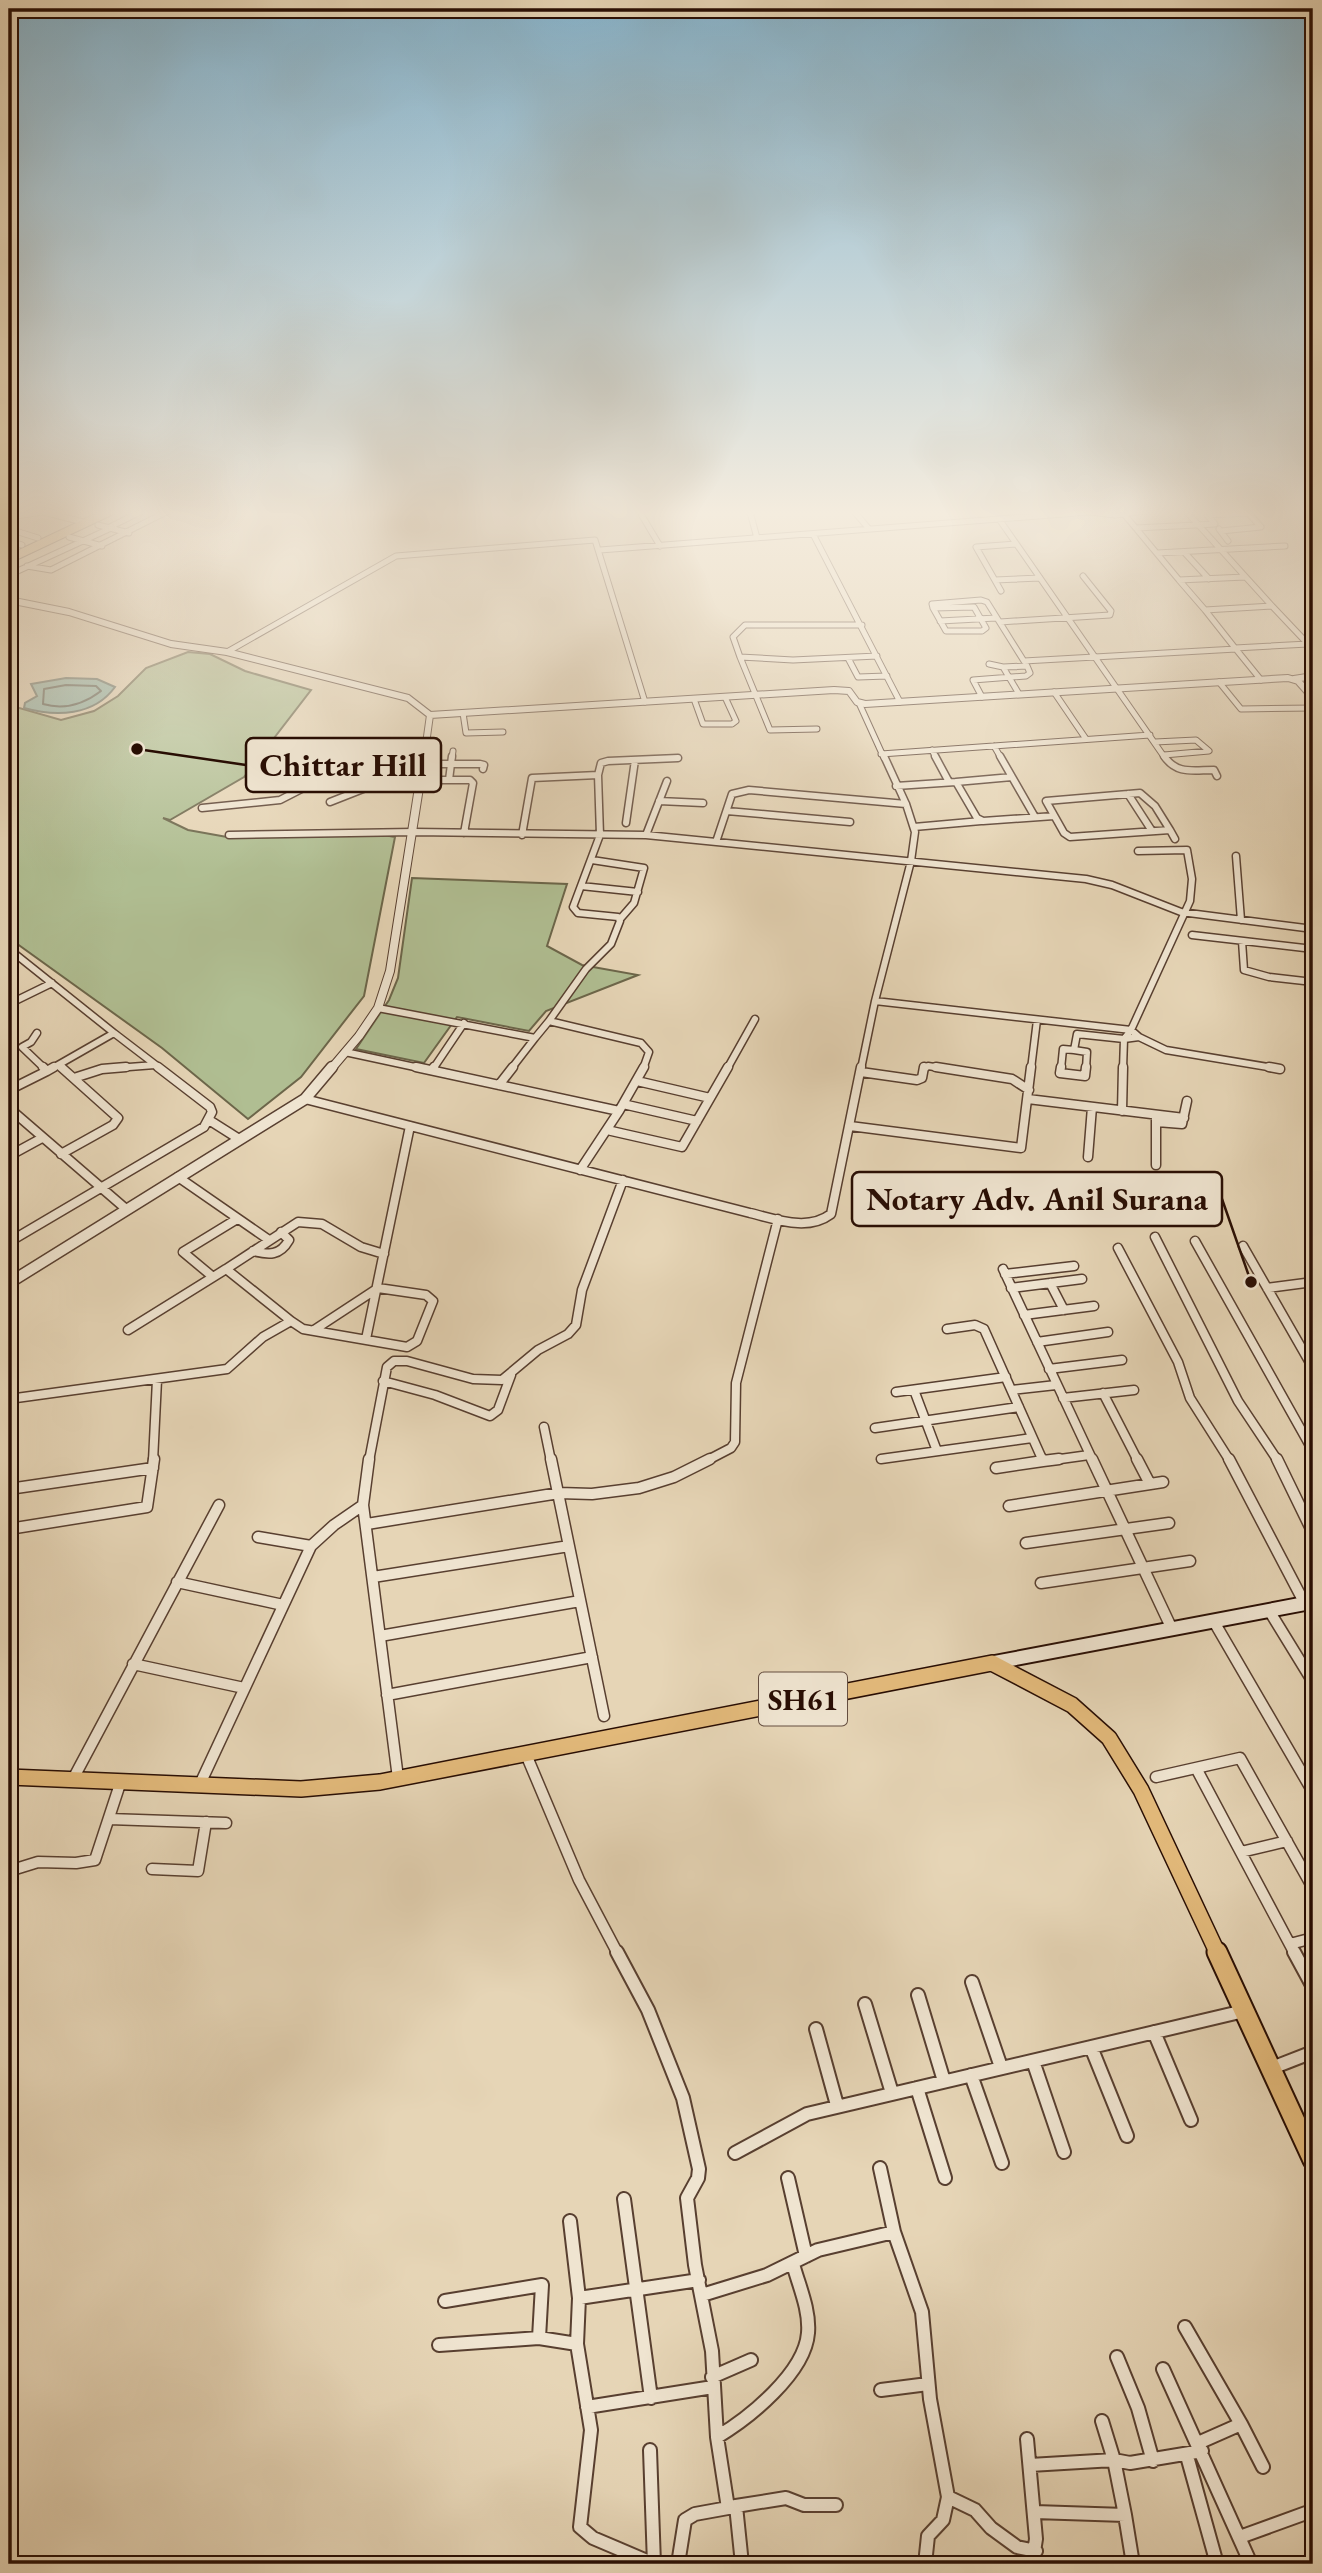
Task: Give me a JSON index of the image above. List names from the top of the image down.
{
  "streets": {
    "main road": ["SH61"]
  },
  "places": ["Chittar Hill", "Notary Adv. Anil Surana"]
}
